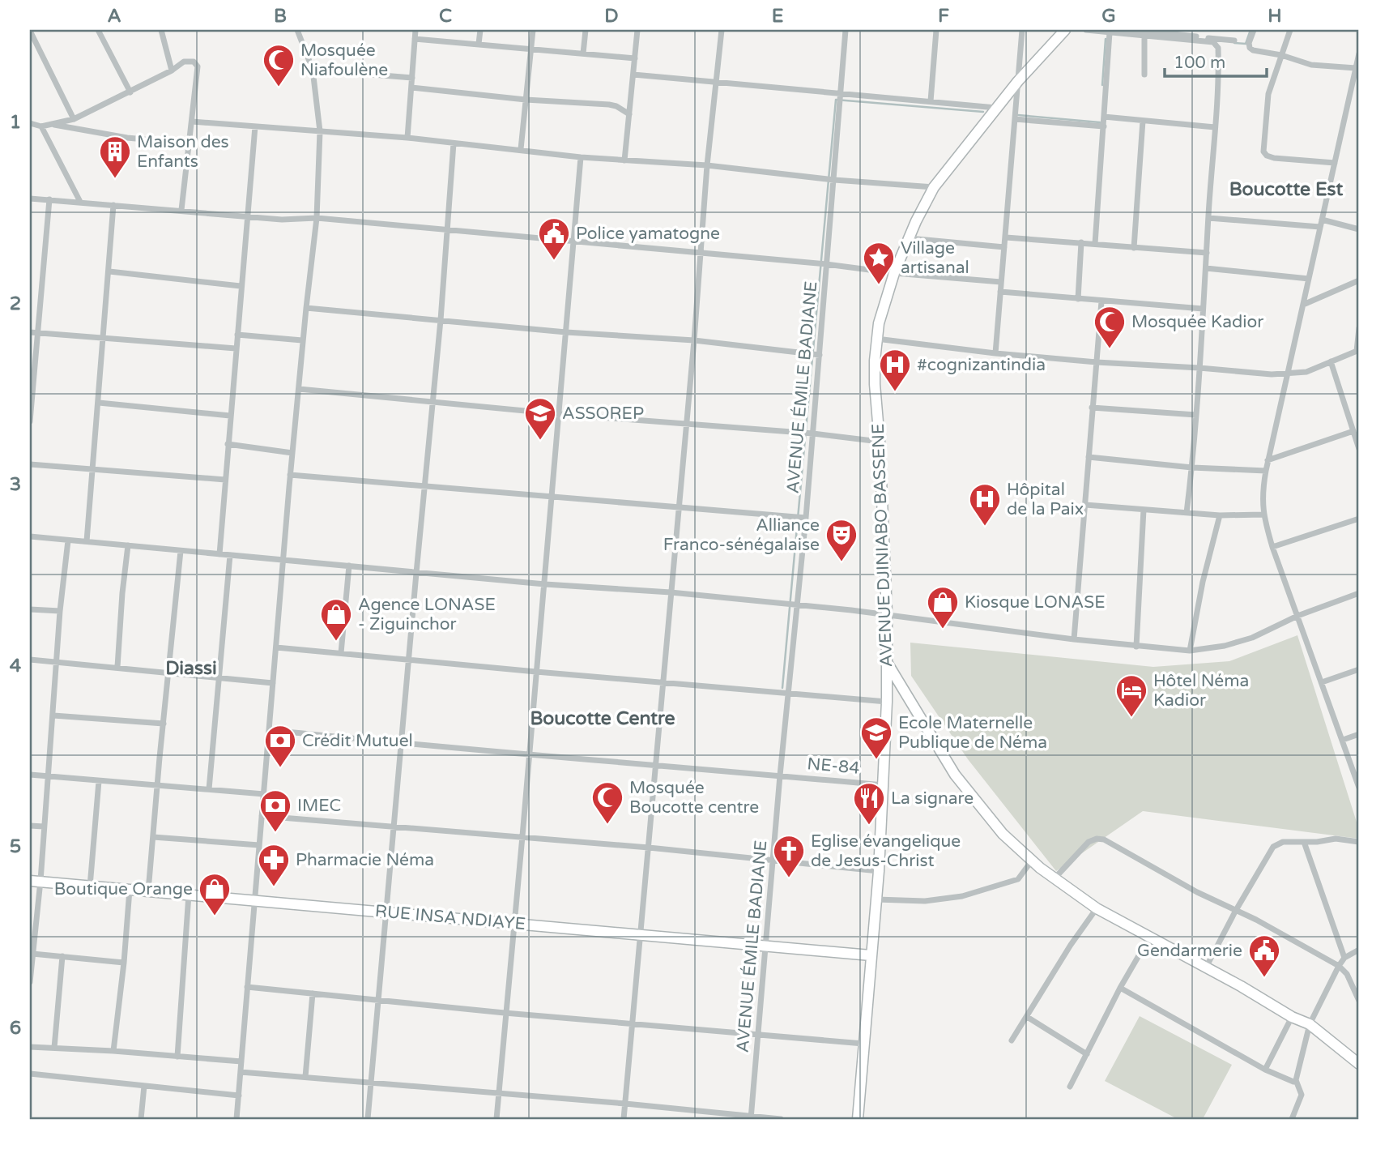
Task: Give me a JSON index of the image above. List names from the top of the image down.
{
  "streets": {
    "main road": ["AVENUE DJINIABO BASSENE", "RUE INSA NDIAYE"],
    "street": ["AVENUE ÉMILE BADIANE", "NE-84"]
  },
  "crossings": [
    ["AVENUE ÉMILE BADIANE", "NE-84"],
    ["AVENUE ÉMILE BADIANE", "RUE INSA NDIAYE"],
    ["AVENUE DJINIABO BASSENE", "NE-84"],
    ["AVENUE DJINIABO BASSENE", "RUE INSA NDIAYE"]
  ],
  "districts": ["Boucotte Est", "Diassi", "Boucotte Centre"],
  "places": {
    "mosque": ["Mosquée Niafoulène", "Mosquée Kadior", "Mosquée Boucotte centre"],
    "building": ["Maison des Enfants"],
    "public building": ["Police yamatogne", "Gendarmerie"],
    "place": ["Village artisanal"],
    "hospital": ["#cognizantindia", "Hôpital de la Paix"],
    "school or university": ["ASSOREP", "Ecole Maternelle Publique de Néma"],
    "theatre": ["Alliance Franco-sénégalaise"],
    "shop": ["Kiosque LONASE", "Agence LONASE - Ziguinchor", "Boutique Orange"],
    "hotel": ["Hôtel Néma Kadior"],
    "bank": ["Crédit Mutuel", "IMEC"],
    "restaurant": ["La signare"],
    "church": ["Eglise évangelique de Jesus-Christ"],
    "pharmacy": ["Pharmacie Néma"]
  },
  "scale_bar": "100 m",
  "grid": {
    "columns": [
      "A",
      "B",
      "C",
      "D",
      "E",
      "F",
      "G",
      "H"
    ],
    "rows": [
      "1",
      "2",
      "3",
      "4",
      "5",
      "6"
    ]
  }
}
